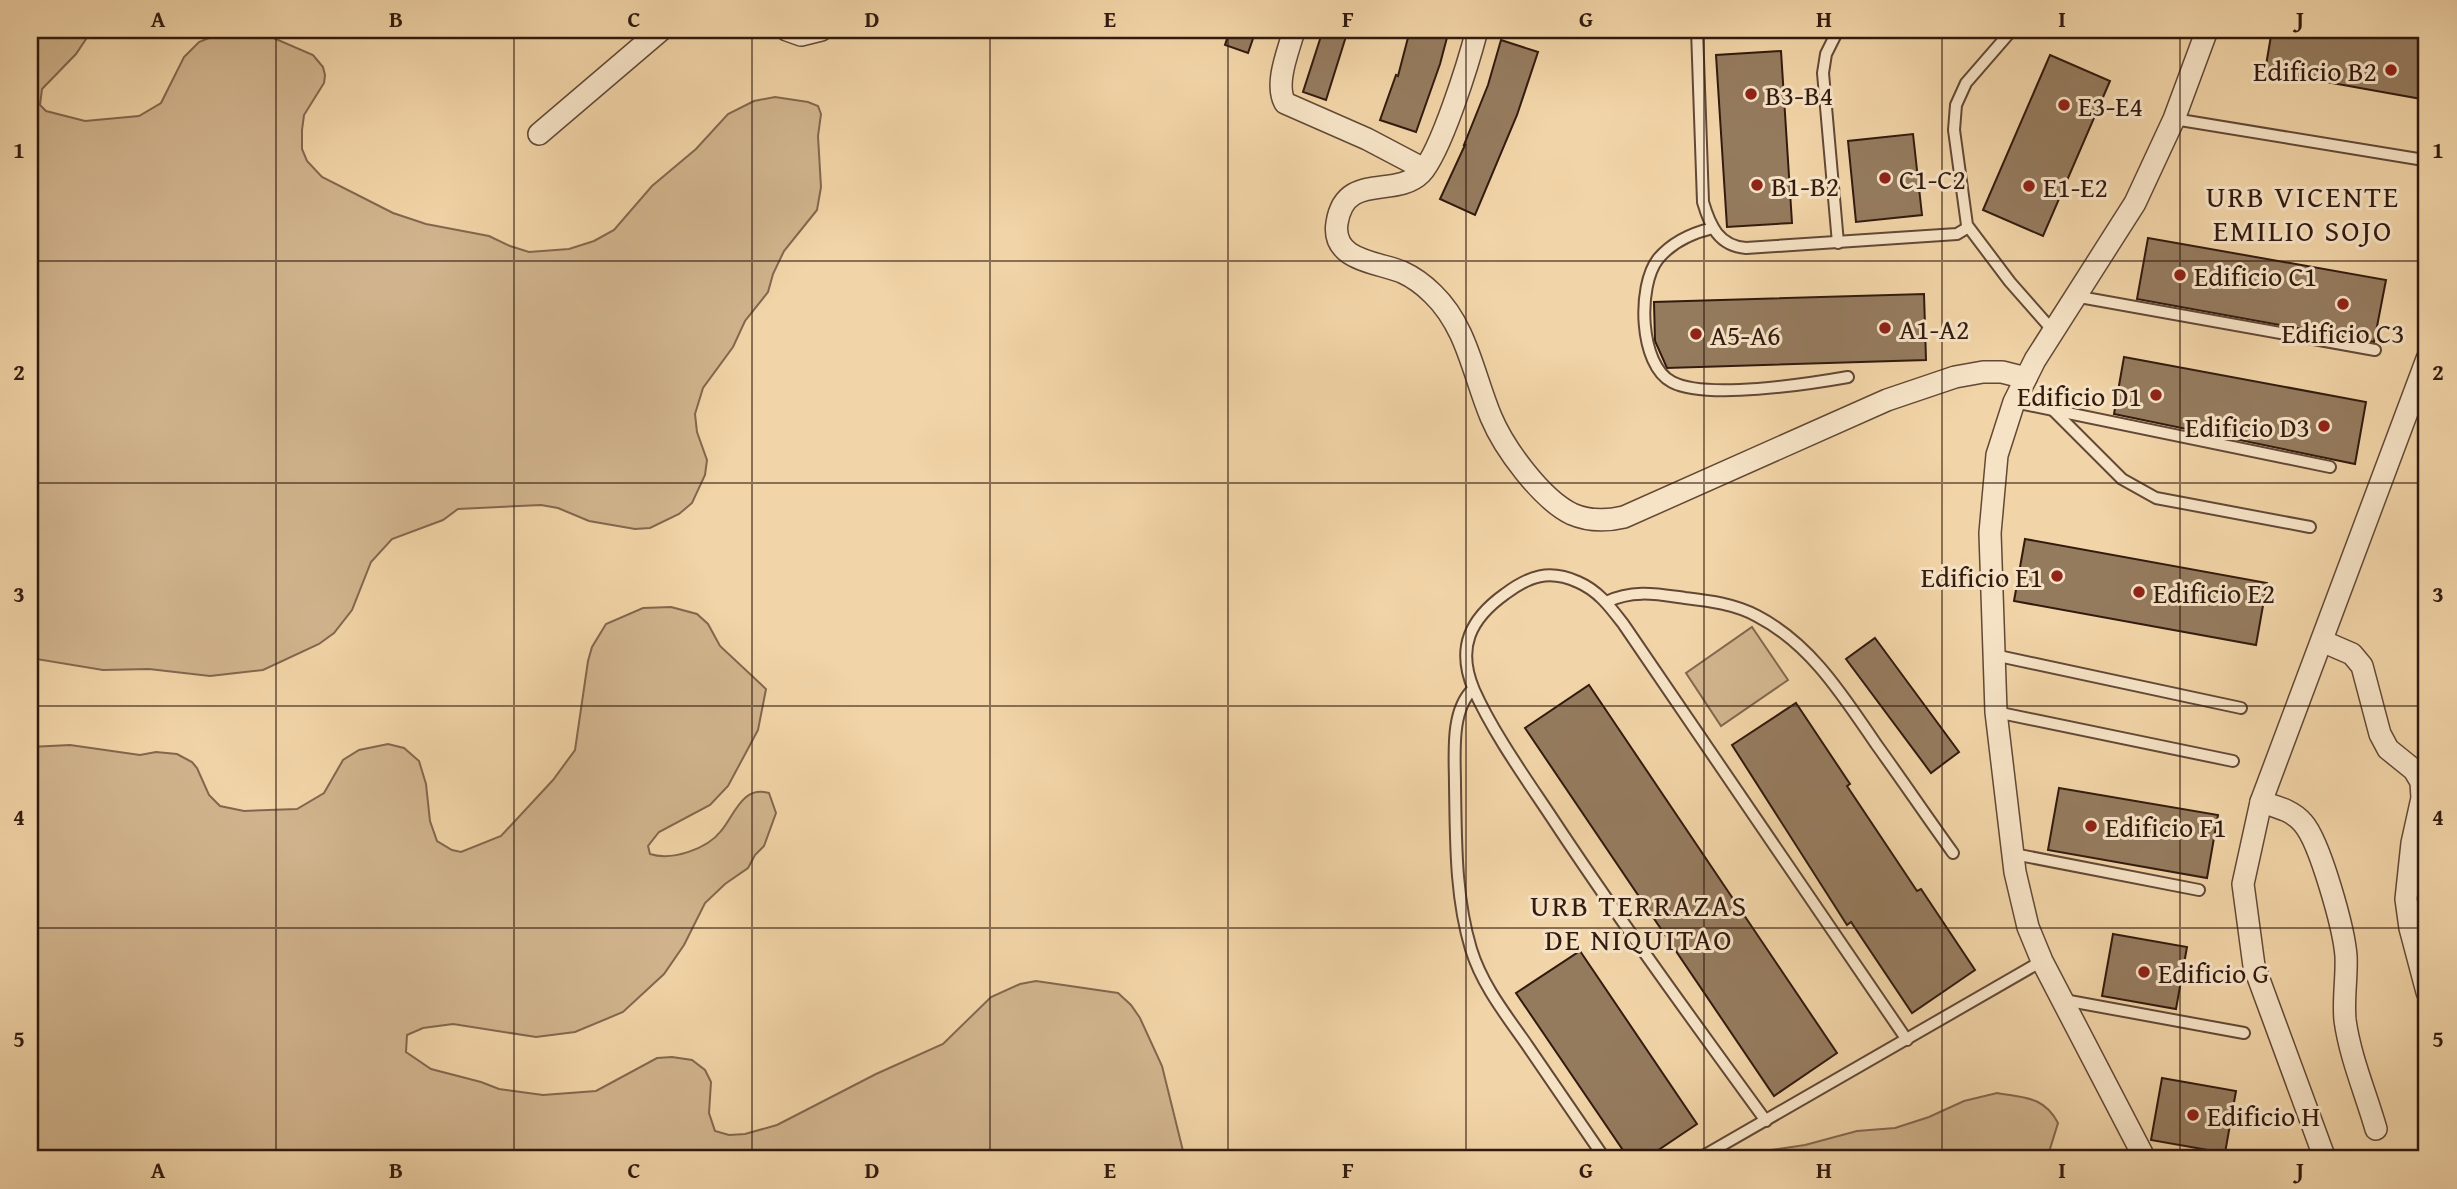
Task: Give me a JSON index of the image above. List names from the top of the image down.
{
  "districts": ["URB VICENTE EMILIO SOJO", "URB TERRAZAS DE NIQUITAO"],
  "places": [
    "Edificio B2",
    "B3-B4",
    "E3-E4",
    "C1-C2",
    "B1-B2",
    "E1-E2",
    "Edificio C1",
    "Edificio C3",
    "A1-A2",
    "A5-A6",
    "Edificio D1",
    "Edificio D3",
    "Edificio E1",
    "Edificio E2",
    "Edificio F1",
    "Edificio G",
    "Edificio H"
  ],
  "grid": {
    "columns": [
      "A",
      "B",
      "C",
      "D",
      "E",
      "F",
      "G",
      "H",
      "I",
      "J"
    ],
    "rows": [
      "1",
      "2",
      "3",
      "4",
      "5"
    ]
  }
}
